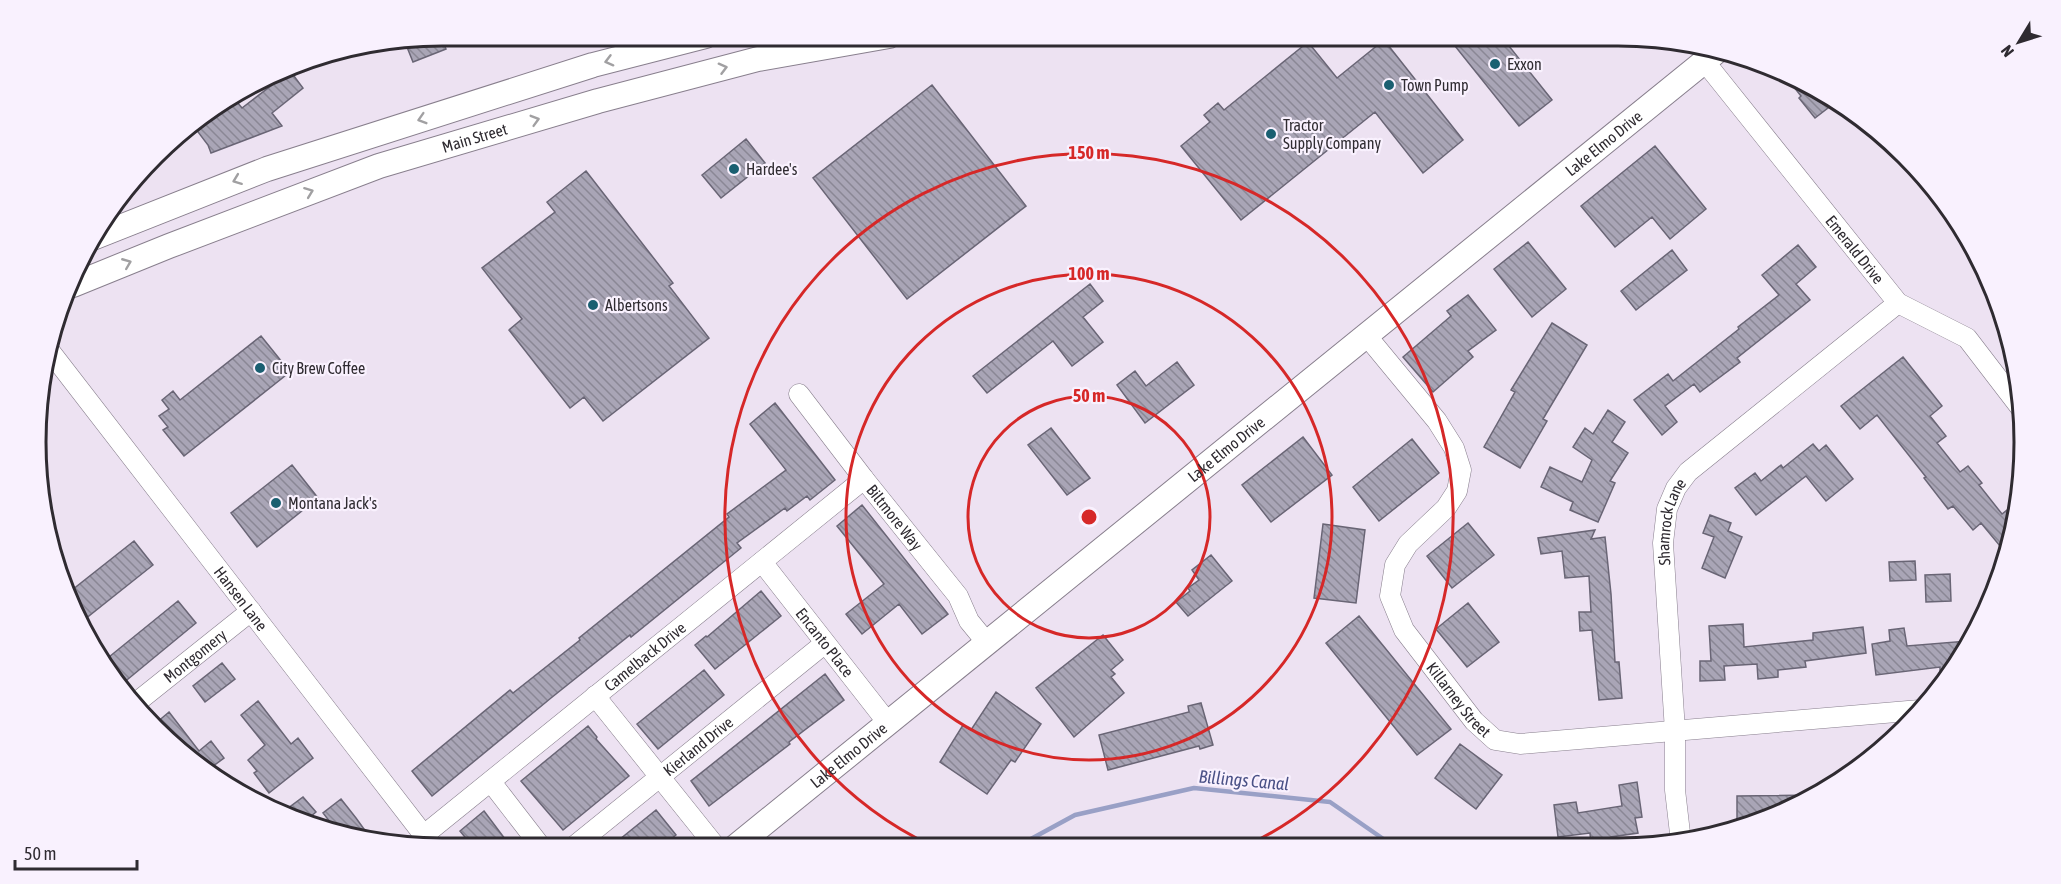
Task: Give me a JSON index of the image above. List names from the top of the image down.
{
  "streets": {
    "main road": ["Main Street", "Lake Elmo Drive"],
    "street": [
      "Emerald Drive",
      "Biltmore Way",
      "Shamrock Lane",
      "Hansen Lane",
      "Encanto Place",
      "Montgomery",
      "Camelback Drive",
      "Killarney Street",
      "Kierland Drive"
    ]
  },
  "crossings": [
    ["Lake Elmo Drive", "Emerald Drive"],
    ["Lake Elmo Drive", "Biltmore Way"],
    ["Lake Elmo Drive", "Encanto Place"],
    ["Lake Elmo Drive", "Killarney Street"],
    ["Emerald Drive", "Shamrock Lane"],
    ["Biltmore Way", "Camelback Drive"],
    ["Shamrock Lane", "Killarney Street"],
    ["Hansen Lane", "Montgomery"],
    ["Encanto Place", "Camelback Drive"],
    ["Encanto Place", "Kierland Drive"]
  ],
  "water": ["Billings Canal"],
  "places": [
    "Exxon",
    "Town Pump",
    "Tractor Supply Company",
    "Hardee's",
    "Albertsons",
    "City Brew Coffee",
    "Montana Jack's"
  ],
  "scale_bar": "50 m",
  "north": "bottom left",
  "rings": ["150 m", "100 m", "50 m"]
}
